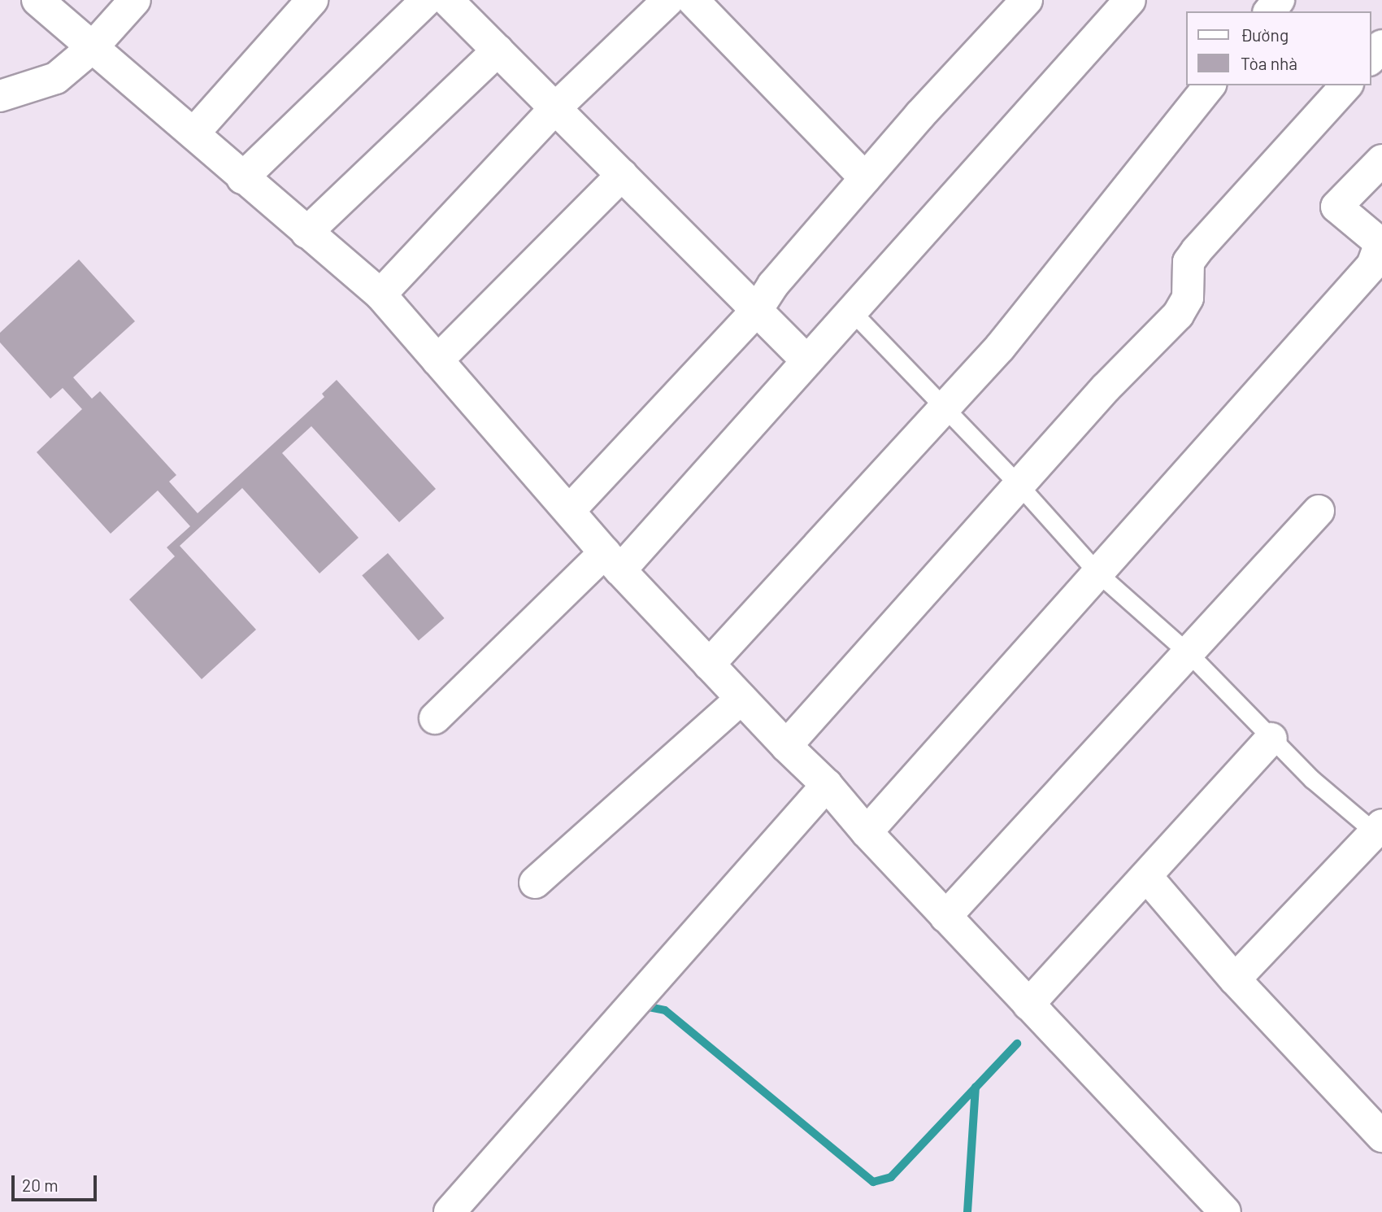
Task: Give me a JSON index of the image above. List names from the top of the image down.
{
  "legend": ["Đường", "Tòa nhà"],
  "scale_bar": "20 m"
}
